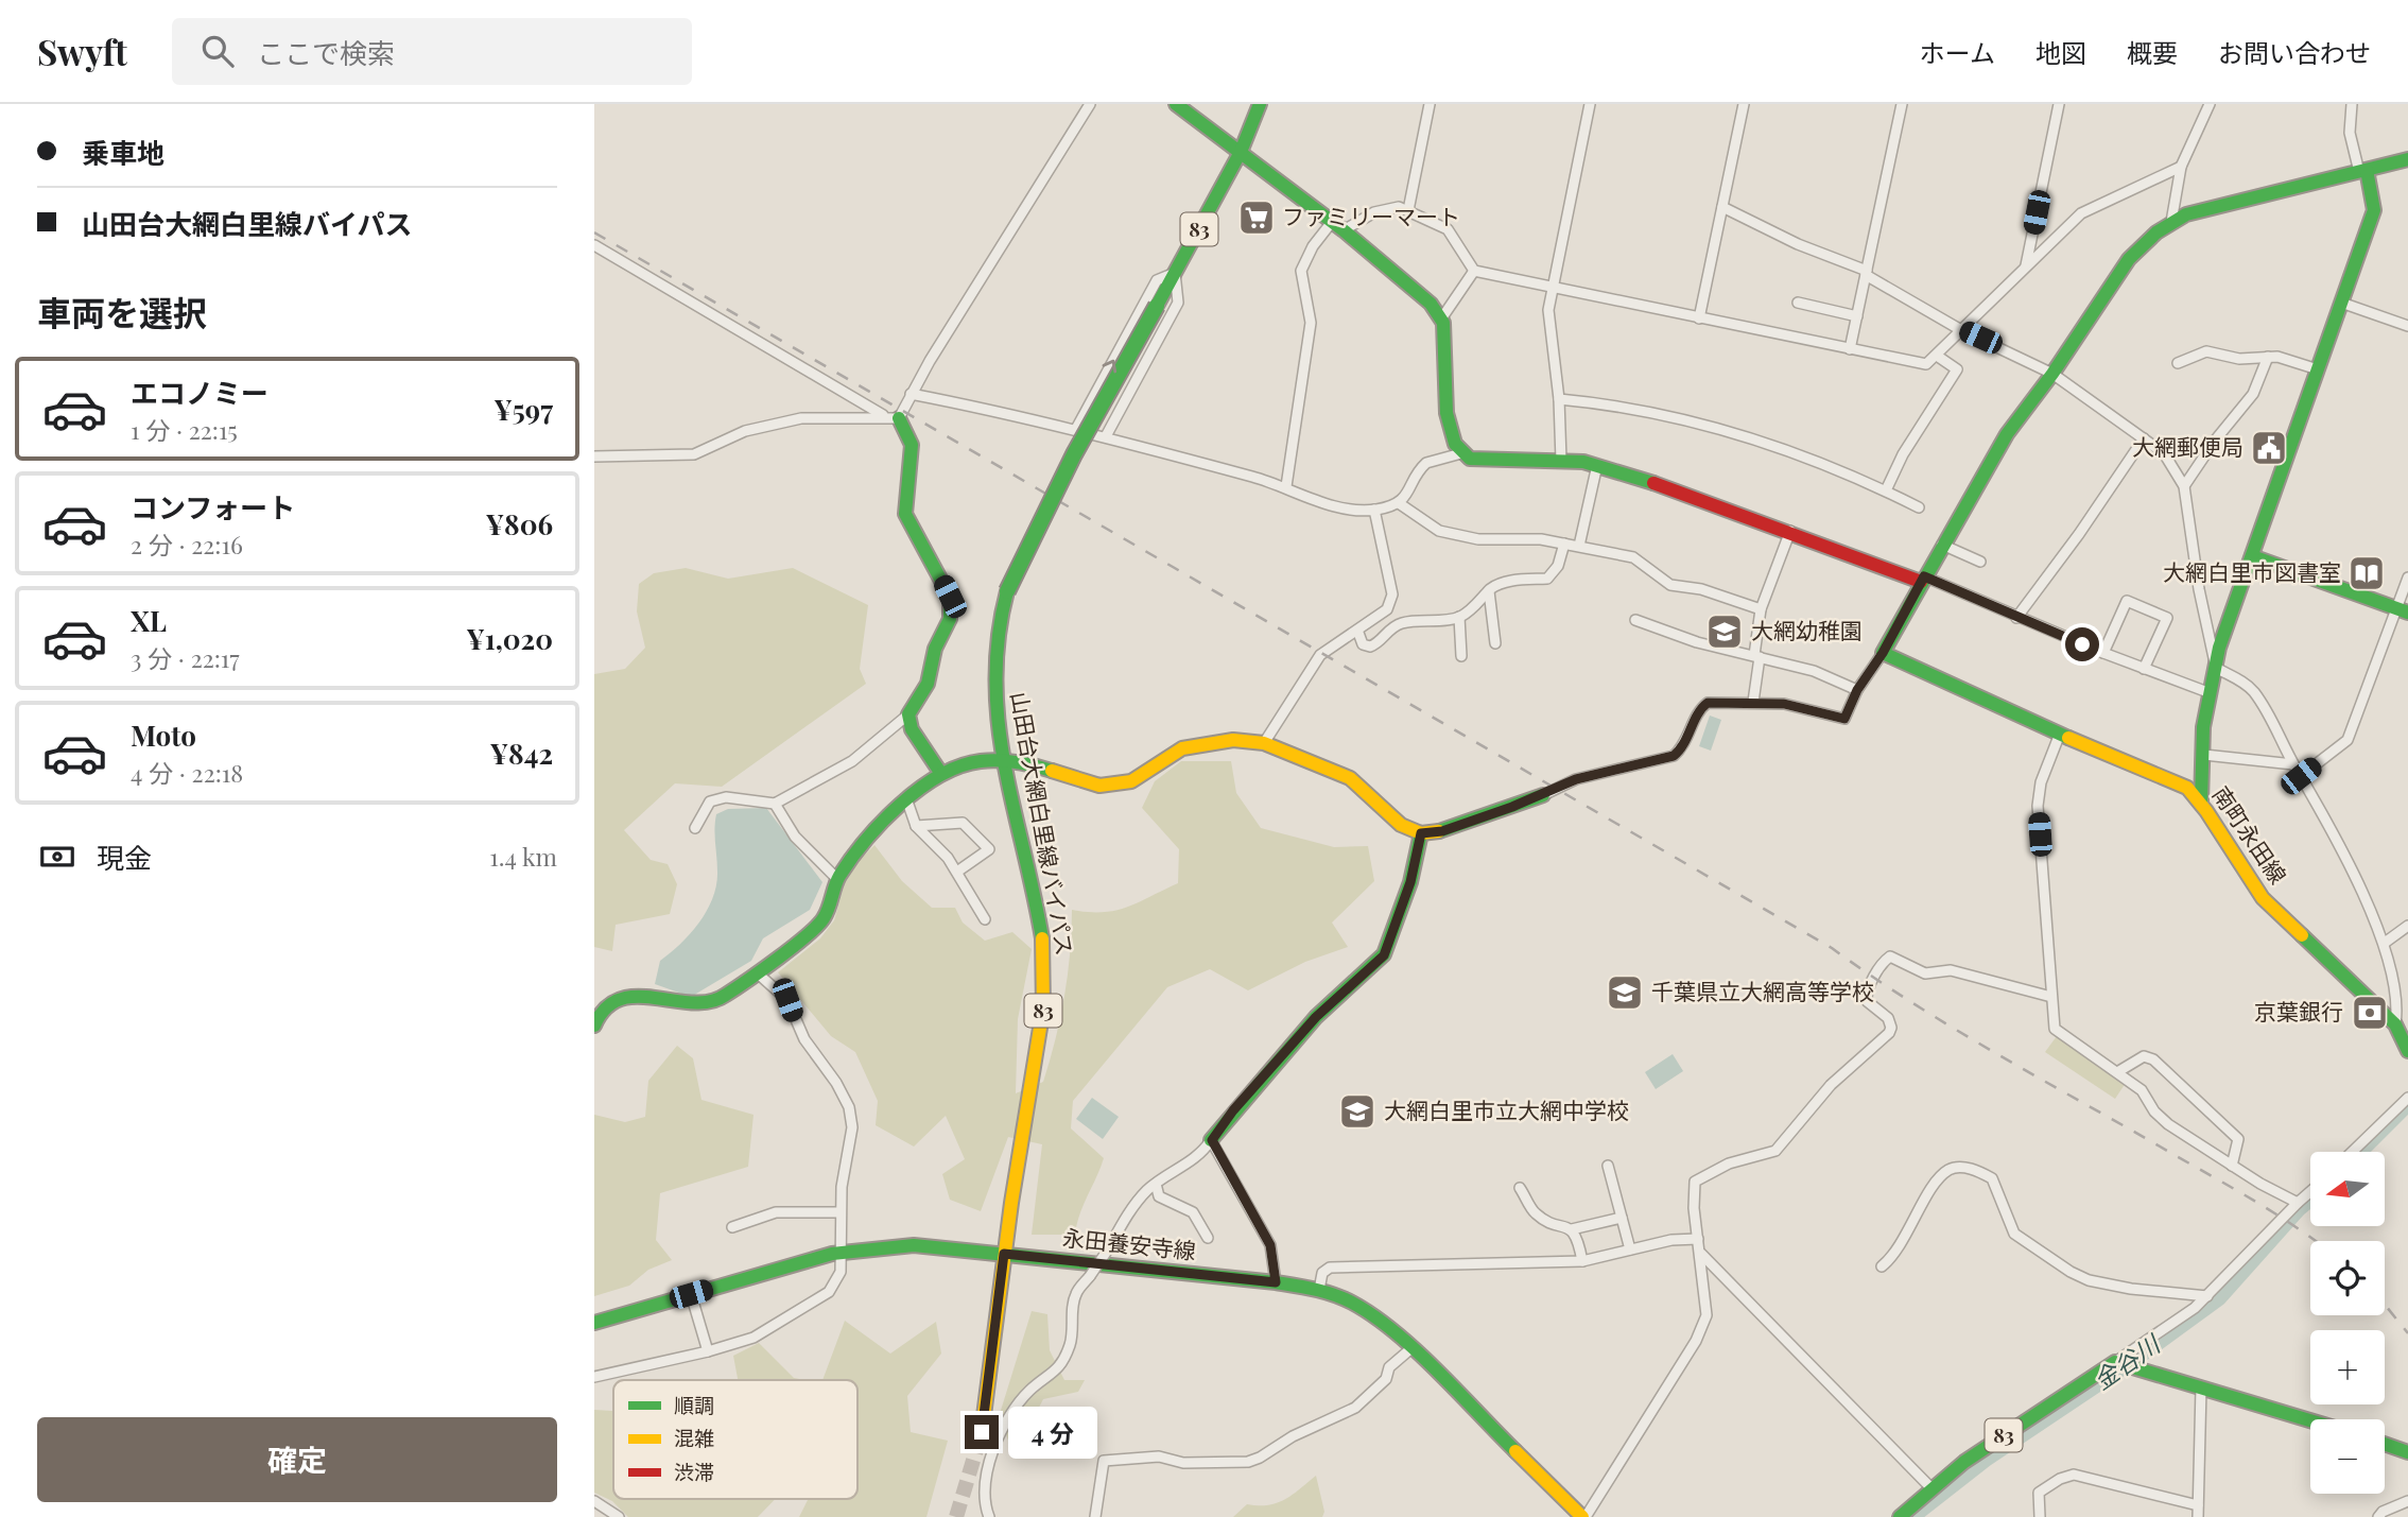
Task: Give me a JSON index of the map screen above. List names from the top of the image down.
{
  "streets": {
    "street": [
      "83",
      "山田台大網白里線バイパス",
      "南町永田線",
      "永田養安寺線"
    ]
  },
  "crossings": [
    ["山田台大網白里線バイパス", "永田養安寺線"]
  ],
  "water": ["金谷川"],
  "places": {
    "supermarket": ["ファミリーマート"],
    "public building": ["大網郵便局"],
    "library": ["大網白里市図書室"],
    "school or university": ["大網幼稚園", "千葉県立大網高等学校", "大網白里市立大網中学校"],
    "bank": ["京葉銀行"]
  },
  "legend": ["順調", "混雑", "渋滞"],
  "north": "left",
  "page": {
    "header": "Swyft",
    "search": "ここで検索",
    "nav": [
      "ホーム",
      "地図",
      "概要",
      "お問い合わせ"
    ],
    "banner": ["乗車地", "山田台大網白里線バイパス"],
    "heading": "車両を選択",
    "list": [
      {
        "name": "エコノミー",
        "note": "1 分 · 22:15",
        "value": "¥597"
      },
      {
        "name": "コンフォート",
        "note": "2 分 · 22:16",
        "value": "¥806"
      },
      {
        "name": "XL",
        "note": "3 分 · 22:17",
        "value": "¥1,020"
      },
      {
        "name": "Moto",
        "note": "4 分 · 22:18",
        "value": "¥842"
      }
    ],
    "pay": ["現金", "1.4 km"],
    "map_buttons": ["+", "−"],
    "buttons": "確定",
    "bubble": "4 分"
  }
}
